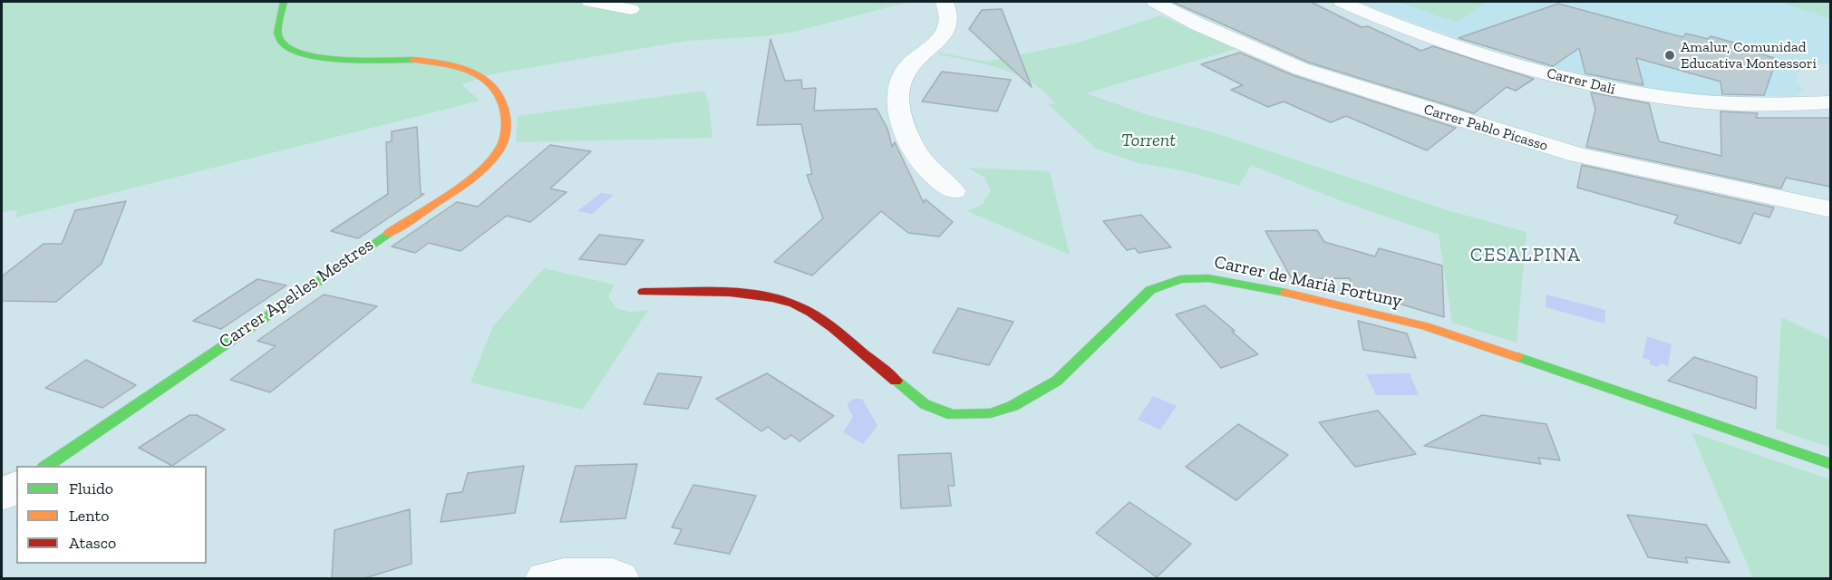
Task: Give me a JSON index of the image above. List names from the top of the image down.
{
  "streets": {
    "street": [
      "Carrer Dalí",
      "Carrer Pablo Picasso",
      "Carrer de Marià Fortuny",
      "Carrer Apel·les Mestres"
    ]
  },
  "districts": ["CESALPINA"],
  "parks": ["Torrent"],
  "places": ["Amalur, Comunidad Educativa Montessori"],
  "legend": ["Fluido", "Lento", "Atasco"]
}
